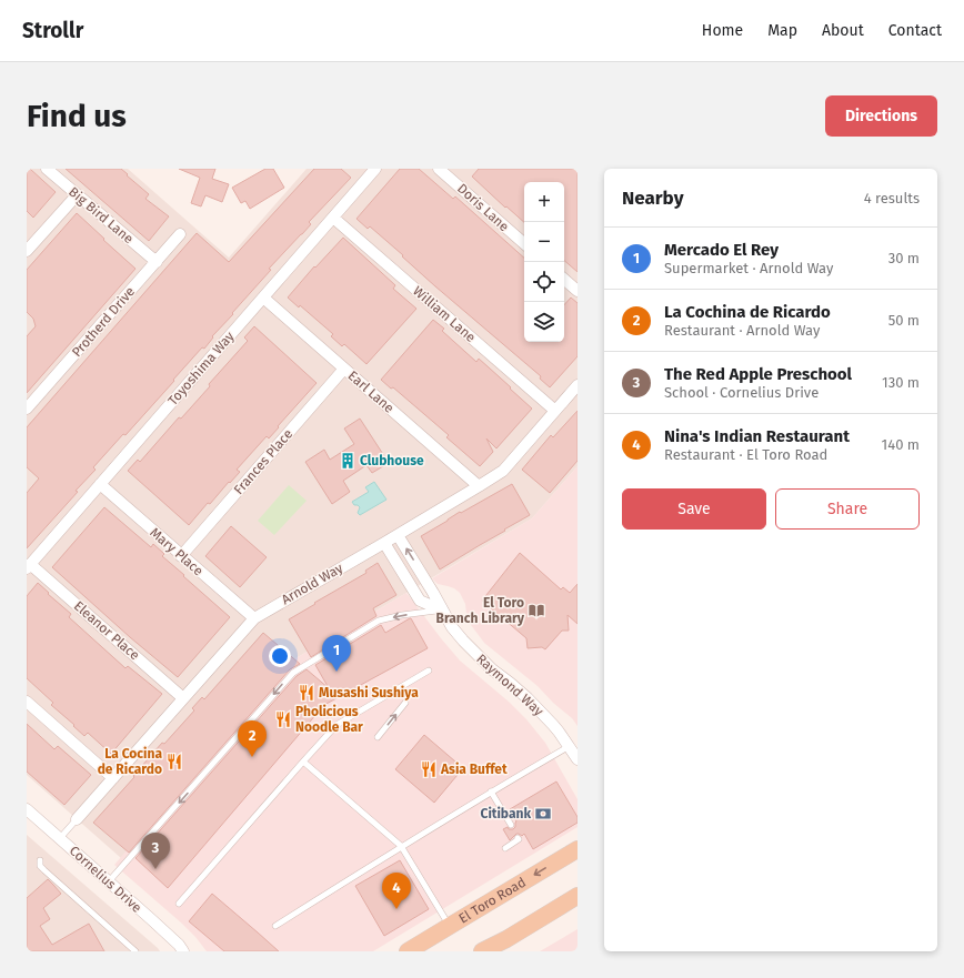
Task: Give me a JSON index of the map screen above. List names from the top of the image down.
{
  "streets": {
    "main road": ["El Toro Road"],
    "street": [
      "Doris Lane",
      "Big Bird Lane",
      "William Lane",
      "Protherd Drive",
      "Toyoshima Way",
      "Earl Lane",
      "Frances Place",
      "Mary Place",
      "Arnold Way",
      "Eleanor Place",
      "Raymond Way",
      "Cornelius Drive"
    ]
  },
  "crossings": [
    ["Big Bird Lane", "Protherd Drive"],
    ["William Lane", "Toyoshima Way"],
    ["William Lane", "Arnold Way"],
    ["Toyoshima Way", "Earl Lane"],
    ["Toyoshima Way", "Mary Place"],
    ["Toyoshima Way", "Eleanor Place"],
    ["Earl Lane", "Frances Place"],
    ["Earl Lane", "Arnold Way"],
    ["Frances Place", "Mary Place"],
    ["Mary Place", "Arnold Way"],
    ["Arnold Way", "Eleanor Place"],
    ["Arnold Way", "Raymond Way"]
  ],
  "places": {
    "building": ["Clubhouse"],
    "library": ["El Toro Branch Library"],
    "restaurant": [
      "Musashi Sushiya",
      "Pholicious Noodle Bar",
      "La Cocina de Ricardo",
      "Asia Buffet"
    ],
    "bank": ["Citibank"]
  },
  "page": {
    "header": "Strollr",
    "nav": [
      "Home",
      "Map",
      "About",
      "Contact"
    ],
    "buttons": [
      "Directions",
      ["Save", "Share"]
    ],
    "title": "Find us",
    "heading": ["Nearby", "4 results"],
    "map_buttons": ["+", "−"],
    "list": [
      {
        "mark": "1",
        "name": "Mercado El Rey",
        "note": "Supermarket · Arnold Way",
        "value": "30 m"
      },
      {
        "mark": "2",
        "name": "La Cochina de Ricardo",
        "note": "Restaurant · Arnold Way",
        "value": "50 m"
      },
      {
        "mark": "3",
        "name": "The Red Apple Preschool",
        "note": "School · Cornelius Drive",
        "value": "130 m"
      },
      {
        "mark": "4",
        "name": "Nina's Indian Restaurant",
        "note": "Restaurant · El Toro Road",
        "value": "140 m"
      }
    ],
    "pins": [
      "1",
      "2",
      "3",
      "4"
    ]
  }
}
